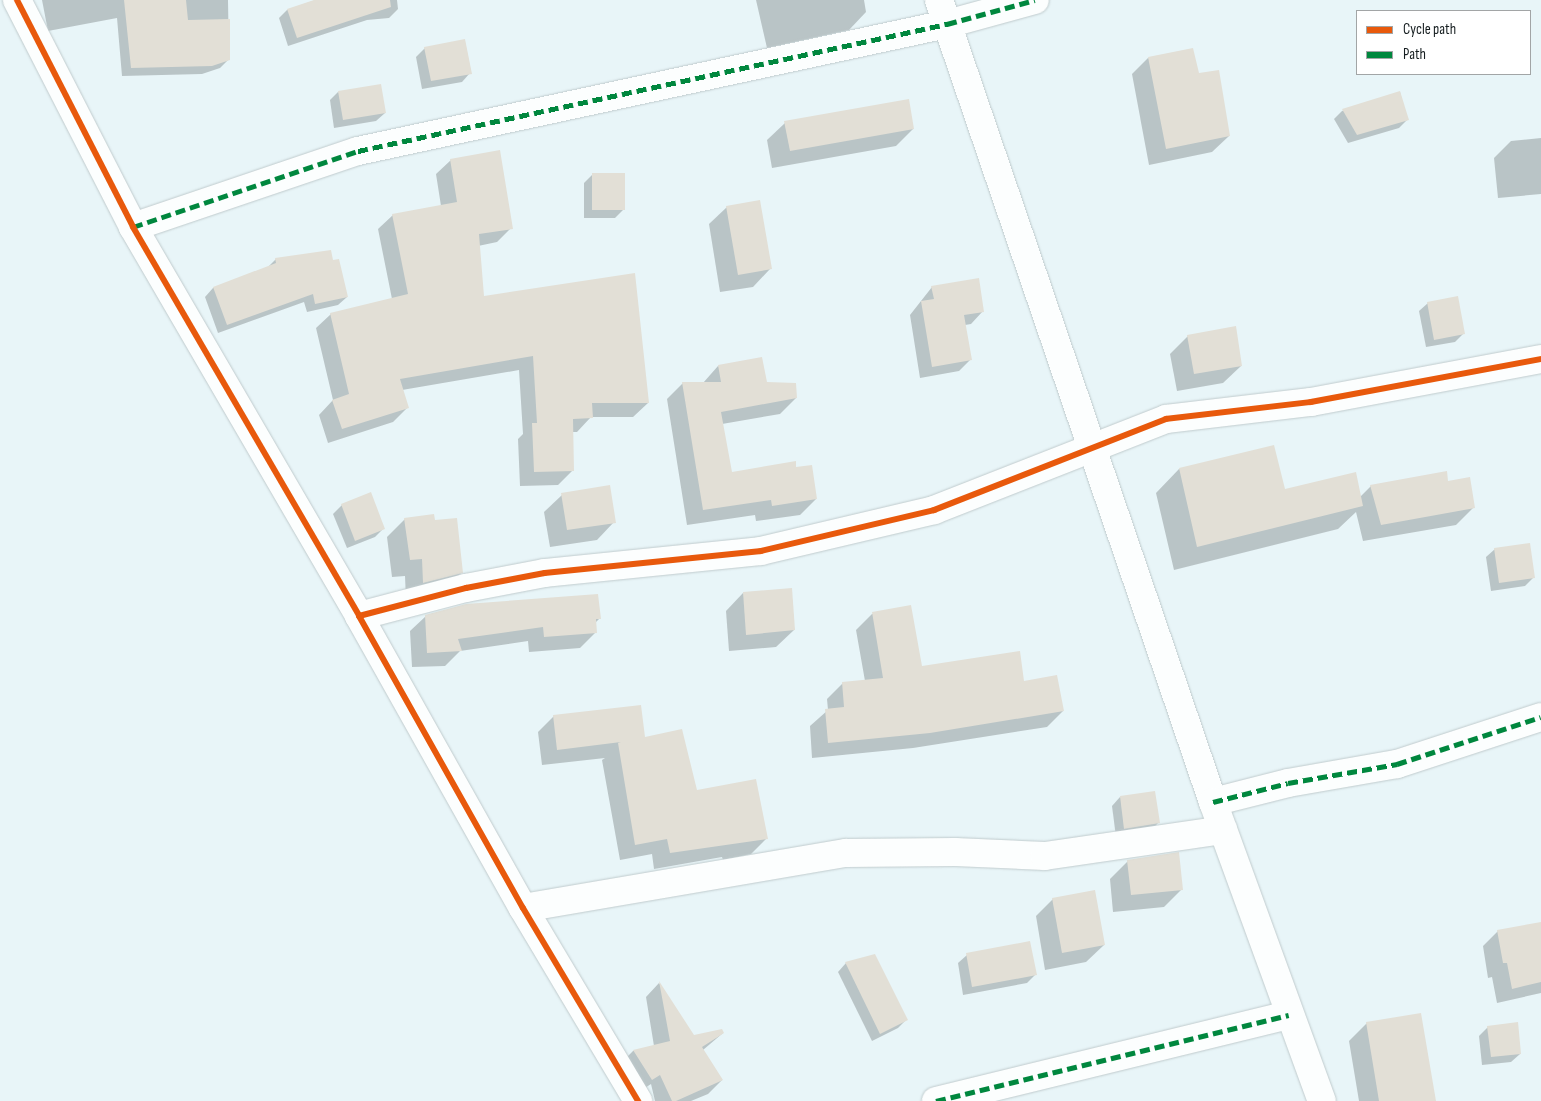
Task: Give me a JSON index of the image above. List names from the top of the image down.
{
  "legend": ["Cycle path", "Path"]
}
